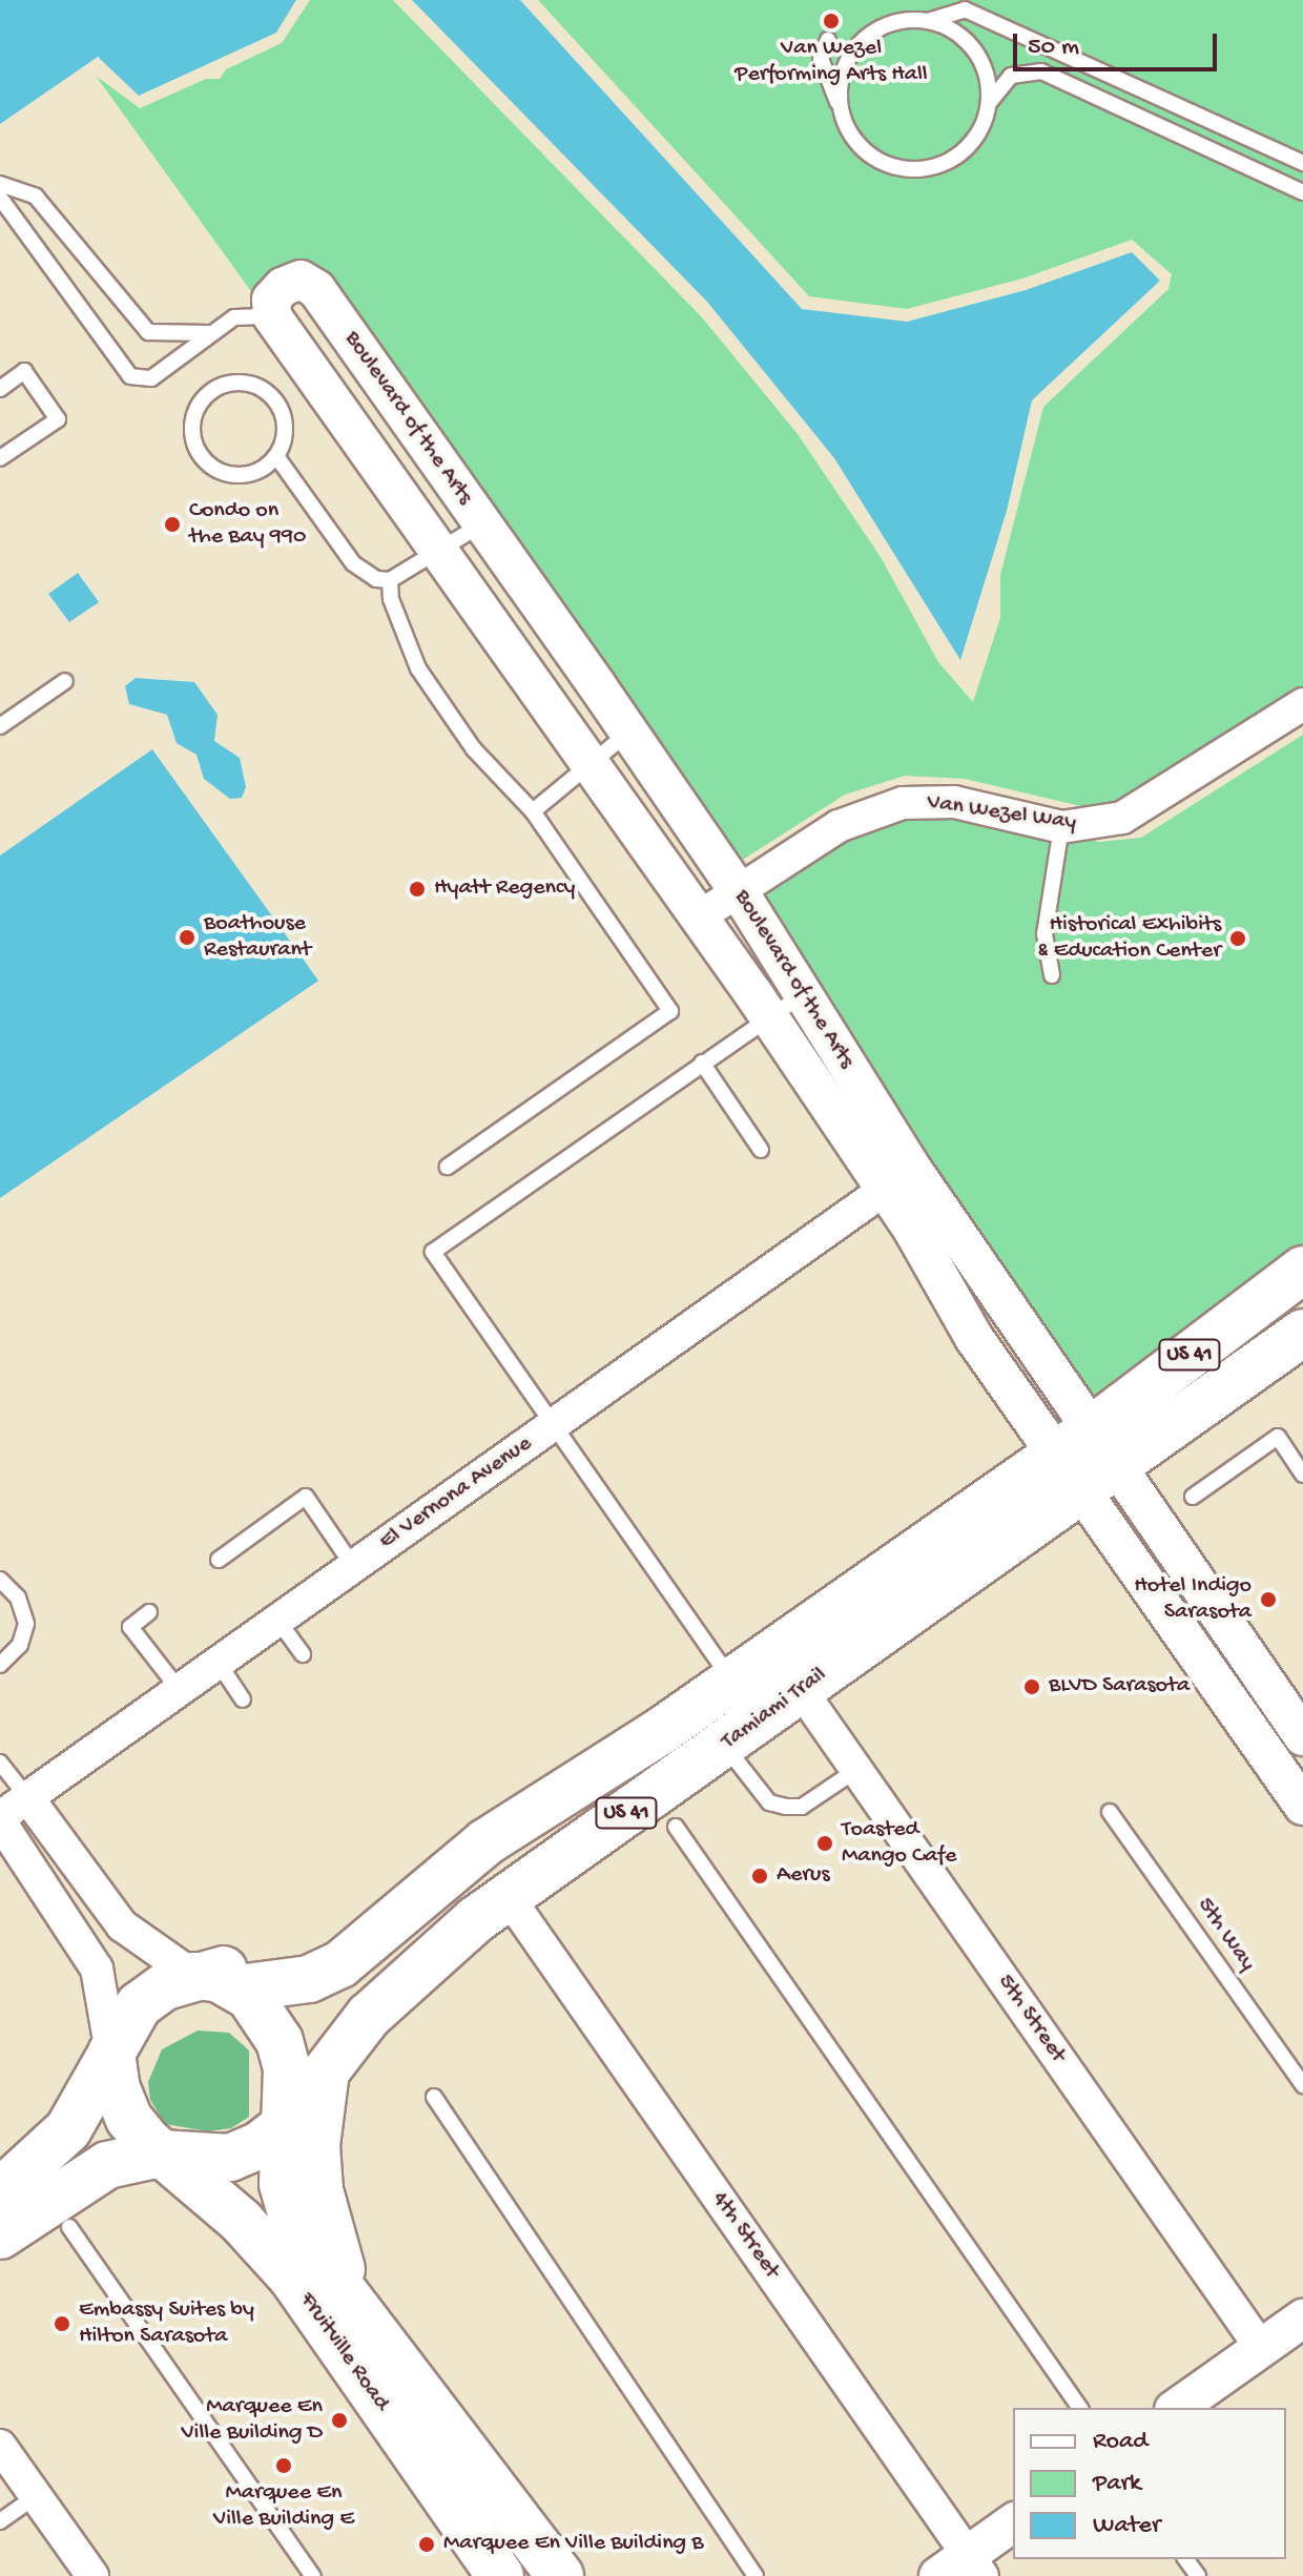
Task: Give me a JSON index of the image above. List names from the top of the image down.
{
  "streets": {
    "main road": ["US 41", "Tamiami Trail", "Fruitville Road"],
    "street": [
      "Boulevard of the Arts",
      "Van Wezel Way",
      "El Vernona Avenue",
      "5th Street",
      "4th Street"
    ],
    "lane": ["5th Way"]
  },
  "crossings": [
    ["Boulevard of the Arts", "Van Wezel Way"],
    ["Boulevard of the Arts", "El Vernona Avenue"],
    ["Boulevard of the Arts", "Tamiami Trail"],
    ["US 41", "Tamiami Trail"],
    ["US 41", "Fruitville Road"],
    ["Tamiami Trail", "5th Street"],
    ["Tamiami Trail", "4th Street"],
    ["Tamiami Trail", "Fruitville Road"]
  ],
  "places": [
    "Van Wezel Performing Arts Hall",
    "Condo on the Bay 990",
    "Hyatt Regency",
    "Boathouse Restaurant",
    "Historical Exhibits & Education Center",
    "Hotel Indigo Sarasota",
    "BLVD Sarasota",
    "Toasted Mango Cafe",
    "Aerus",
    "Embassy Suites by Hilton Sarasota",
    "Marquee En Ville Building D",
    "Marquee En Ville Building E",
    "Marquee En Ville Building B"
  ],
  "legend": ["Road", "Park", "Water"],
  "scale_bar": "50 m"
}
